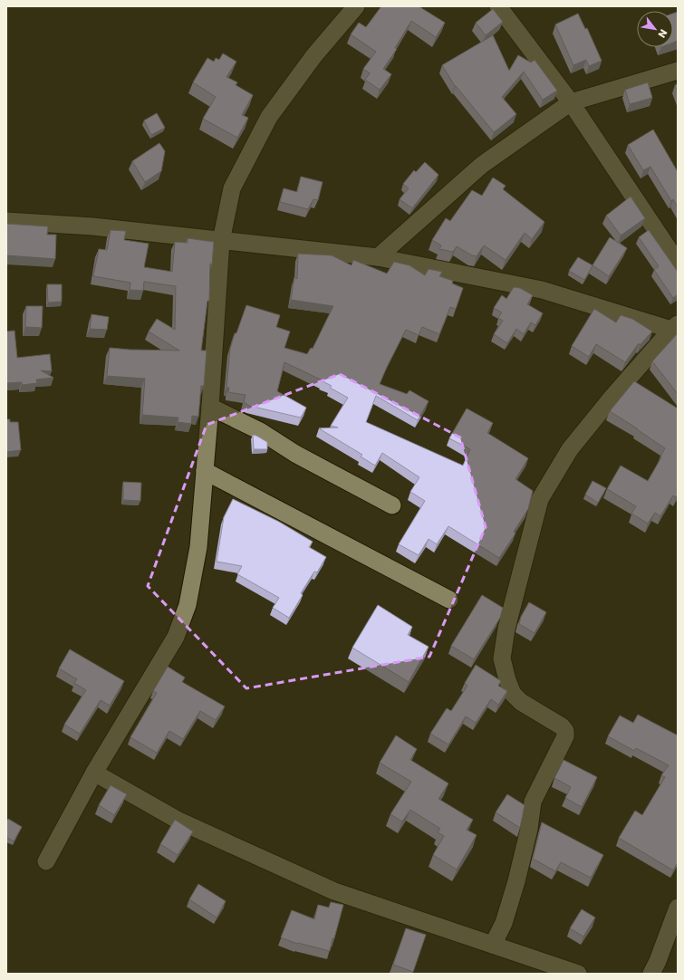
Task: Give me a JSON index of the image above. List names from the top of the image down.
{
  "north": "bottom right"
}
